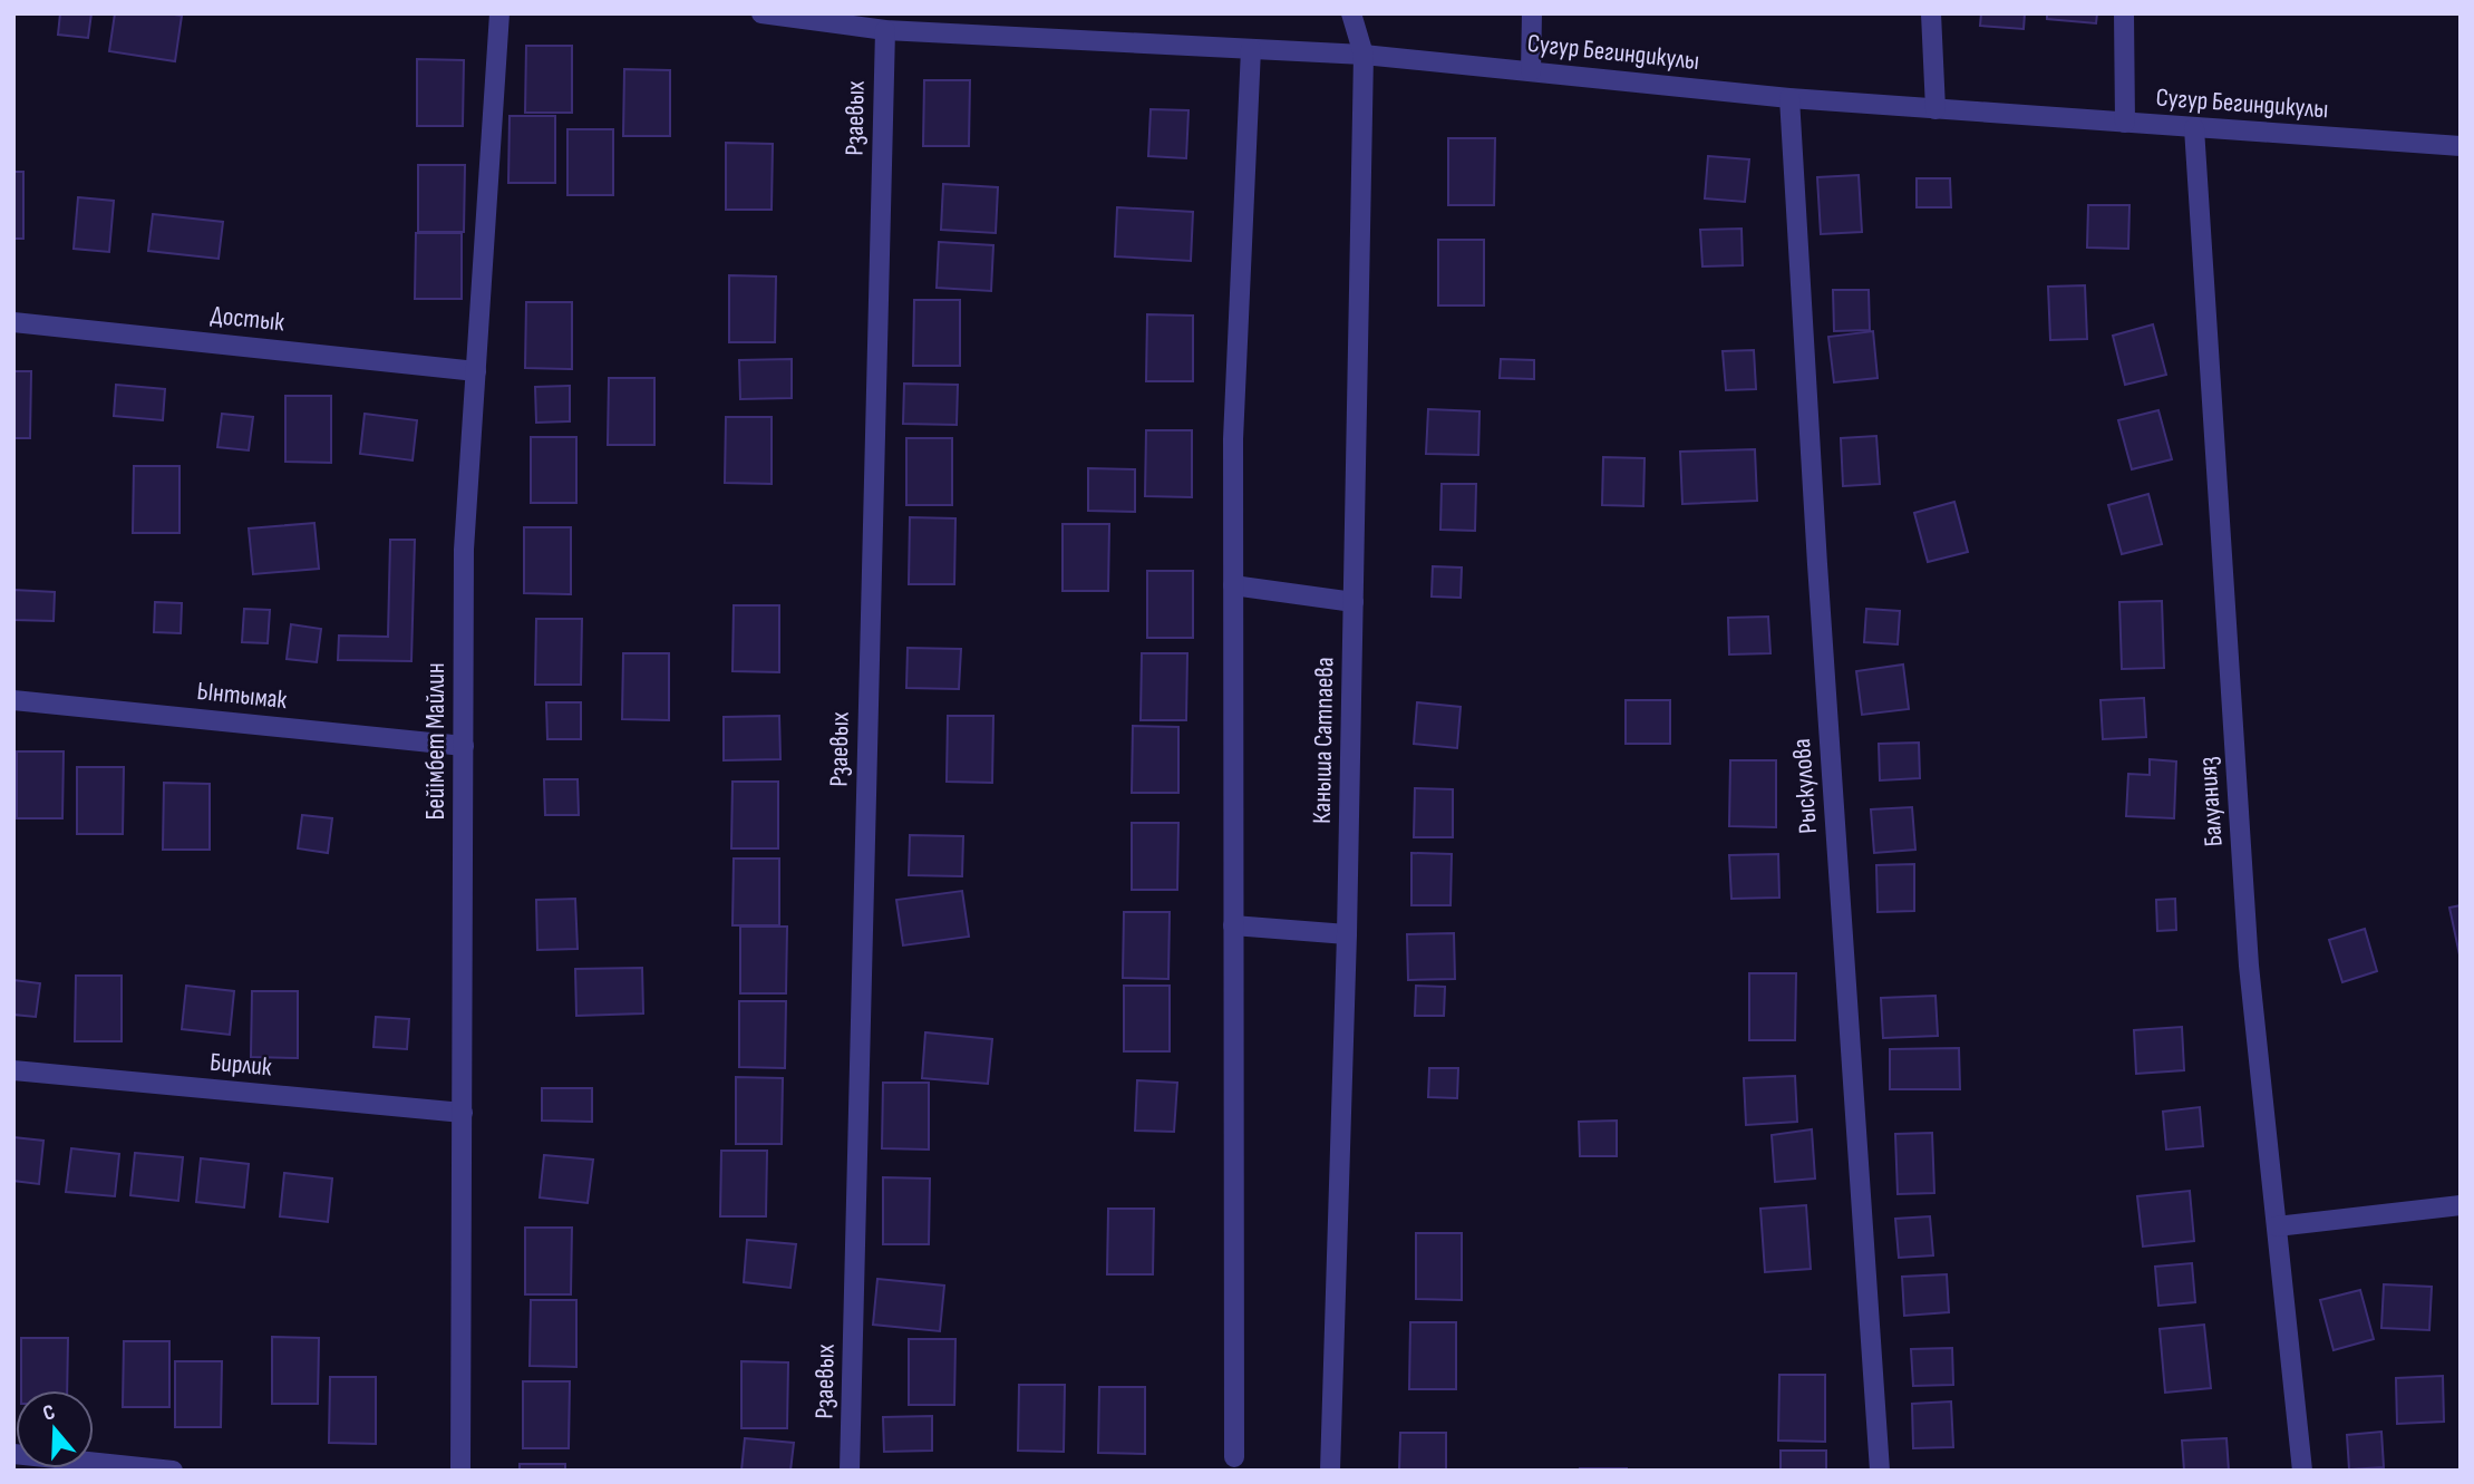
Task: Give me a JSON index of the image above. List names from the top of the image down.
{
  "streets": {
    "street": [
      "Сугур Бегиндикулы",
      "Рзаевых",
      "Достык",
      "Ынтымак",
      "Каныша Сатпаева",
      "Бейімбет Майлин",
      "Рыскулова",
      "Балуанияз",
      "Бирлик"
    ]
  },
  "crossings": [
    ["Сугур Бегиндикулы", "Рзаевых"],
    ["Сугур Бегиндикулы", "Каныша Сатпаева"],
    ["Сугур Бегиндикулы", "Рыскулова"],
    ["Сугур Бегиндикулы", "Балуанияз"],
    ["Достык", "Бейімбет Майлин"],
    ["Ынтымак", "Бейімбет Майлин"],
    ["Бейімбет Майлин", "Бирлик"]
  ],
  "north": "top"
}
